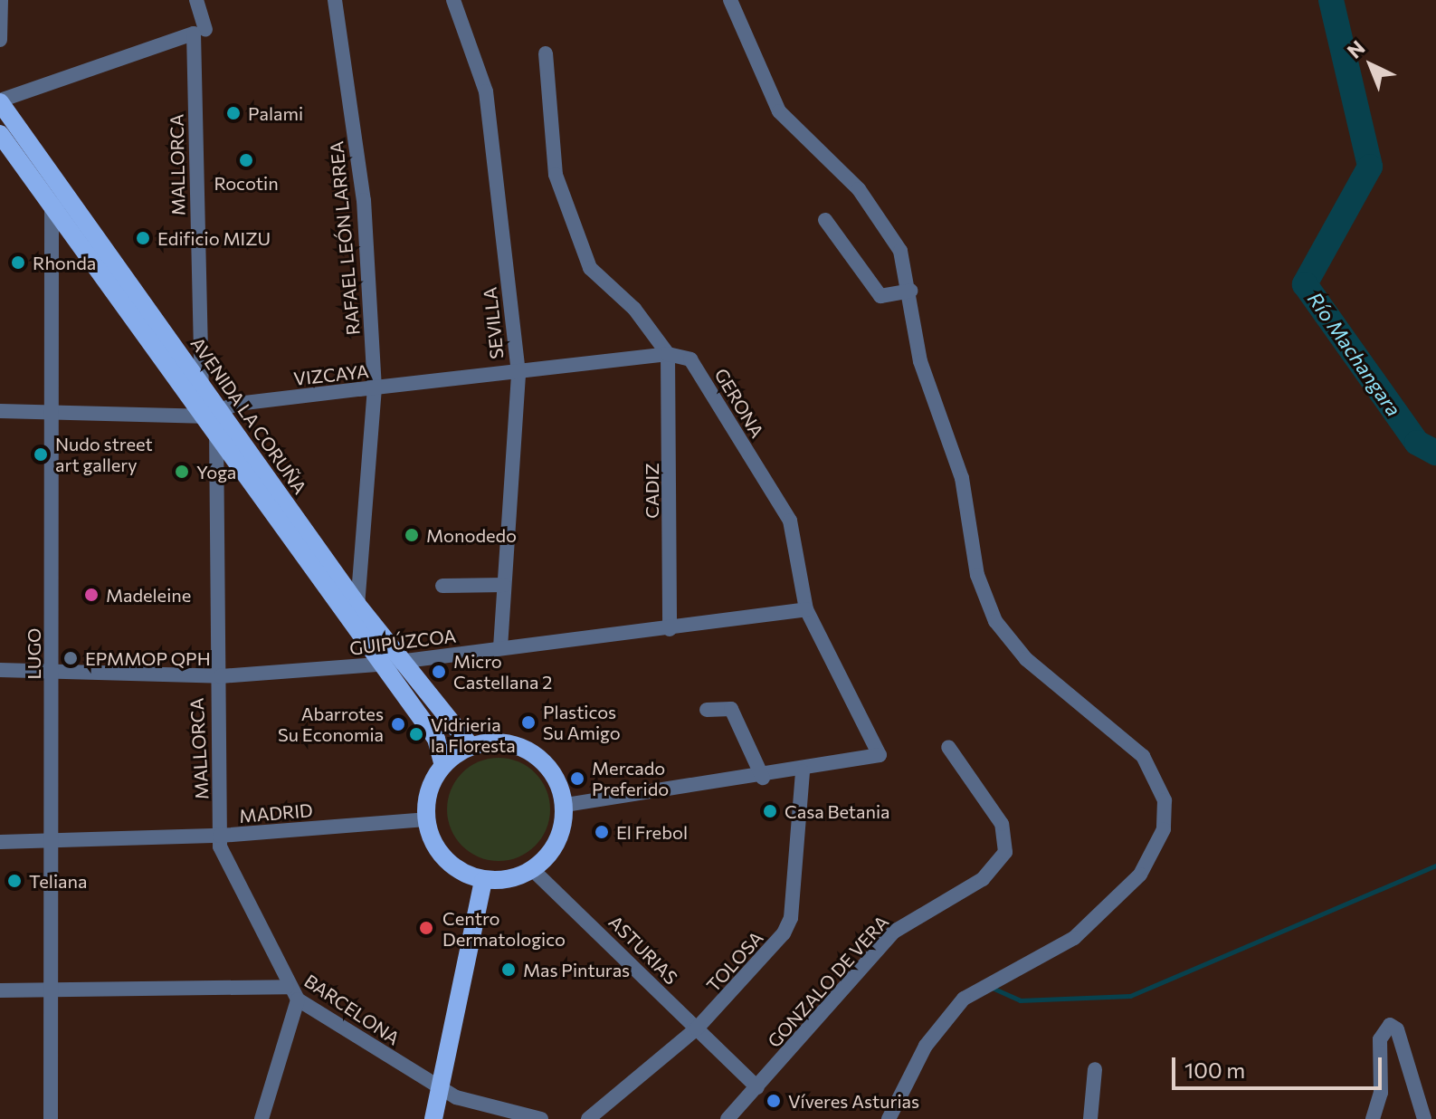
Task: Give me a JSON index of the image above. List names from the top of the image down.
{
  "streets": {
    "main road": ["AVENIDA LA CORUÑA"],
    "street": [
      "MALLORCA",
      "RAFAEL LEÓN LARREA",
      "SEVILLA",
      "VIZCAYA",
      "GERONA",
      "CADIZ",
      "GUIPÚZCOA",
      "LUGO",
      "MADRID",
      "ASTURIAS",
      "TOLOSA",
      "GONZALO DE VERA",
      "BARCELONA"
    ]
  },
  "crossings": [
    ["MALLORCA", "VIZCAYA"],
    ["MALLORCA", "AVENIDA LA CORUÑA"],
    ["MALLORCA", "GUIPÚZCOA"],
    ["MALLORCA", "MADRID"],
    ["MALLORCA", "BARCELONA"],
    ["RAFAEL LEÓN LARREA", "VIZCAYA"],
    ["RAFAEL LEÓN LARREA", "AVENIDA LA CORUÑA"],
    ["SEVILLA", "VIZCAYA"],
    ["SEVILLA", "GUIPÚZCOA"],
    ["VIZCAYA", "GERONA"],
    ["VIZCAYA", "AVENIDA LA CORUÑA"],
    ["VIZCAYA", "CADIZ"],
    ["VIZCAYA", "LUGO"],
    ["GERONA", "CADIZ"],
    ["GERONA", "GUIPÚZCOA"],
    ["GERONA", "TOLOSA"],
    ["AVENIDA LA CORUÑA", "GUIPÚZCOA"],
    ["AVENIDA LA CORUÑA", "MADRID"],
    ["AVENIDA LA CORUÑA", "ASTURIAS"],
    ["CADIZ", "GUIPÚZCOA"],
    ["GUIPÚZCOA", "LUGO"],
    ["LUGO", "MADRID"],
    ["LUGO", "BARCELONA"],
    ["MADRID", "ASTURIAS"],
    ["ASTURIAS", "TOLOSA"],
    ["ASTURIAS", "GONZALO DE VERA"]
  ],
  "water": ["Río Machangara"],
  "places": [
    "Palami",
    "Rocotin",
    "Edificio MIZU",
    "Rhonda",
    "Nudo street art gallery",
    "Yoga",
    "Monodedo",
    "Madeleine",
    "EPMMOP QPH",
    "Micro Castellana 2",
    "Plasticos Su Amigo",
    "Abarrotes Su Economia",
    "Vidrieria la Floresta",
    "Mercado Preferido",
    "Casa Betania",
    "El Frebol",
    "Teliana",
    "Centro Dermatologico",
    "Mas Pinturas",
    "Víveres Asturias"
  ],
  "scale_bar": "100 m",
  "north": "top left"
}
